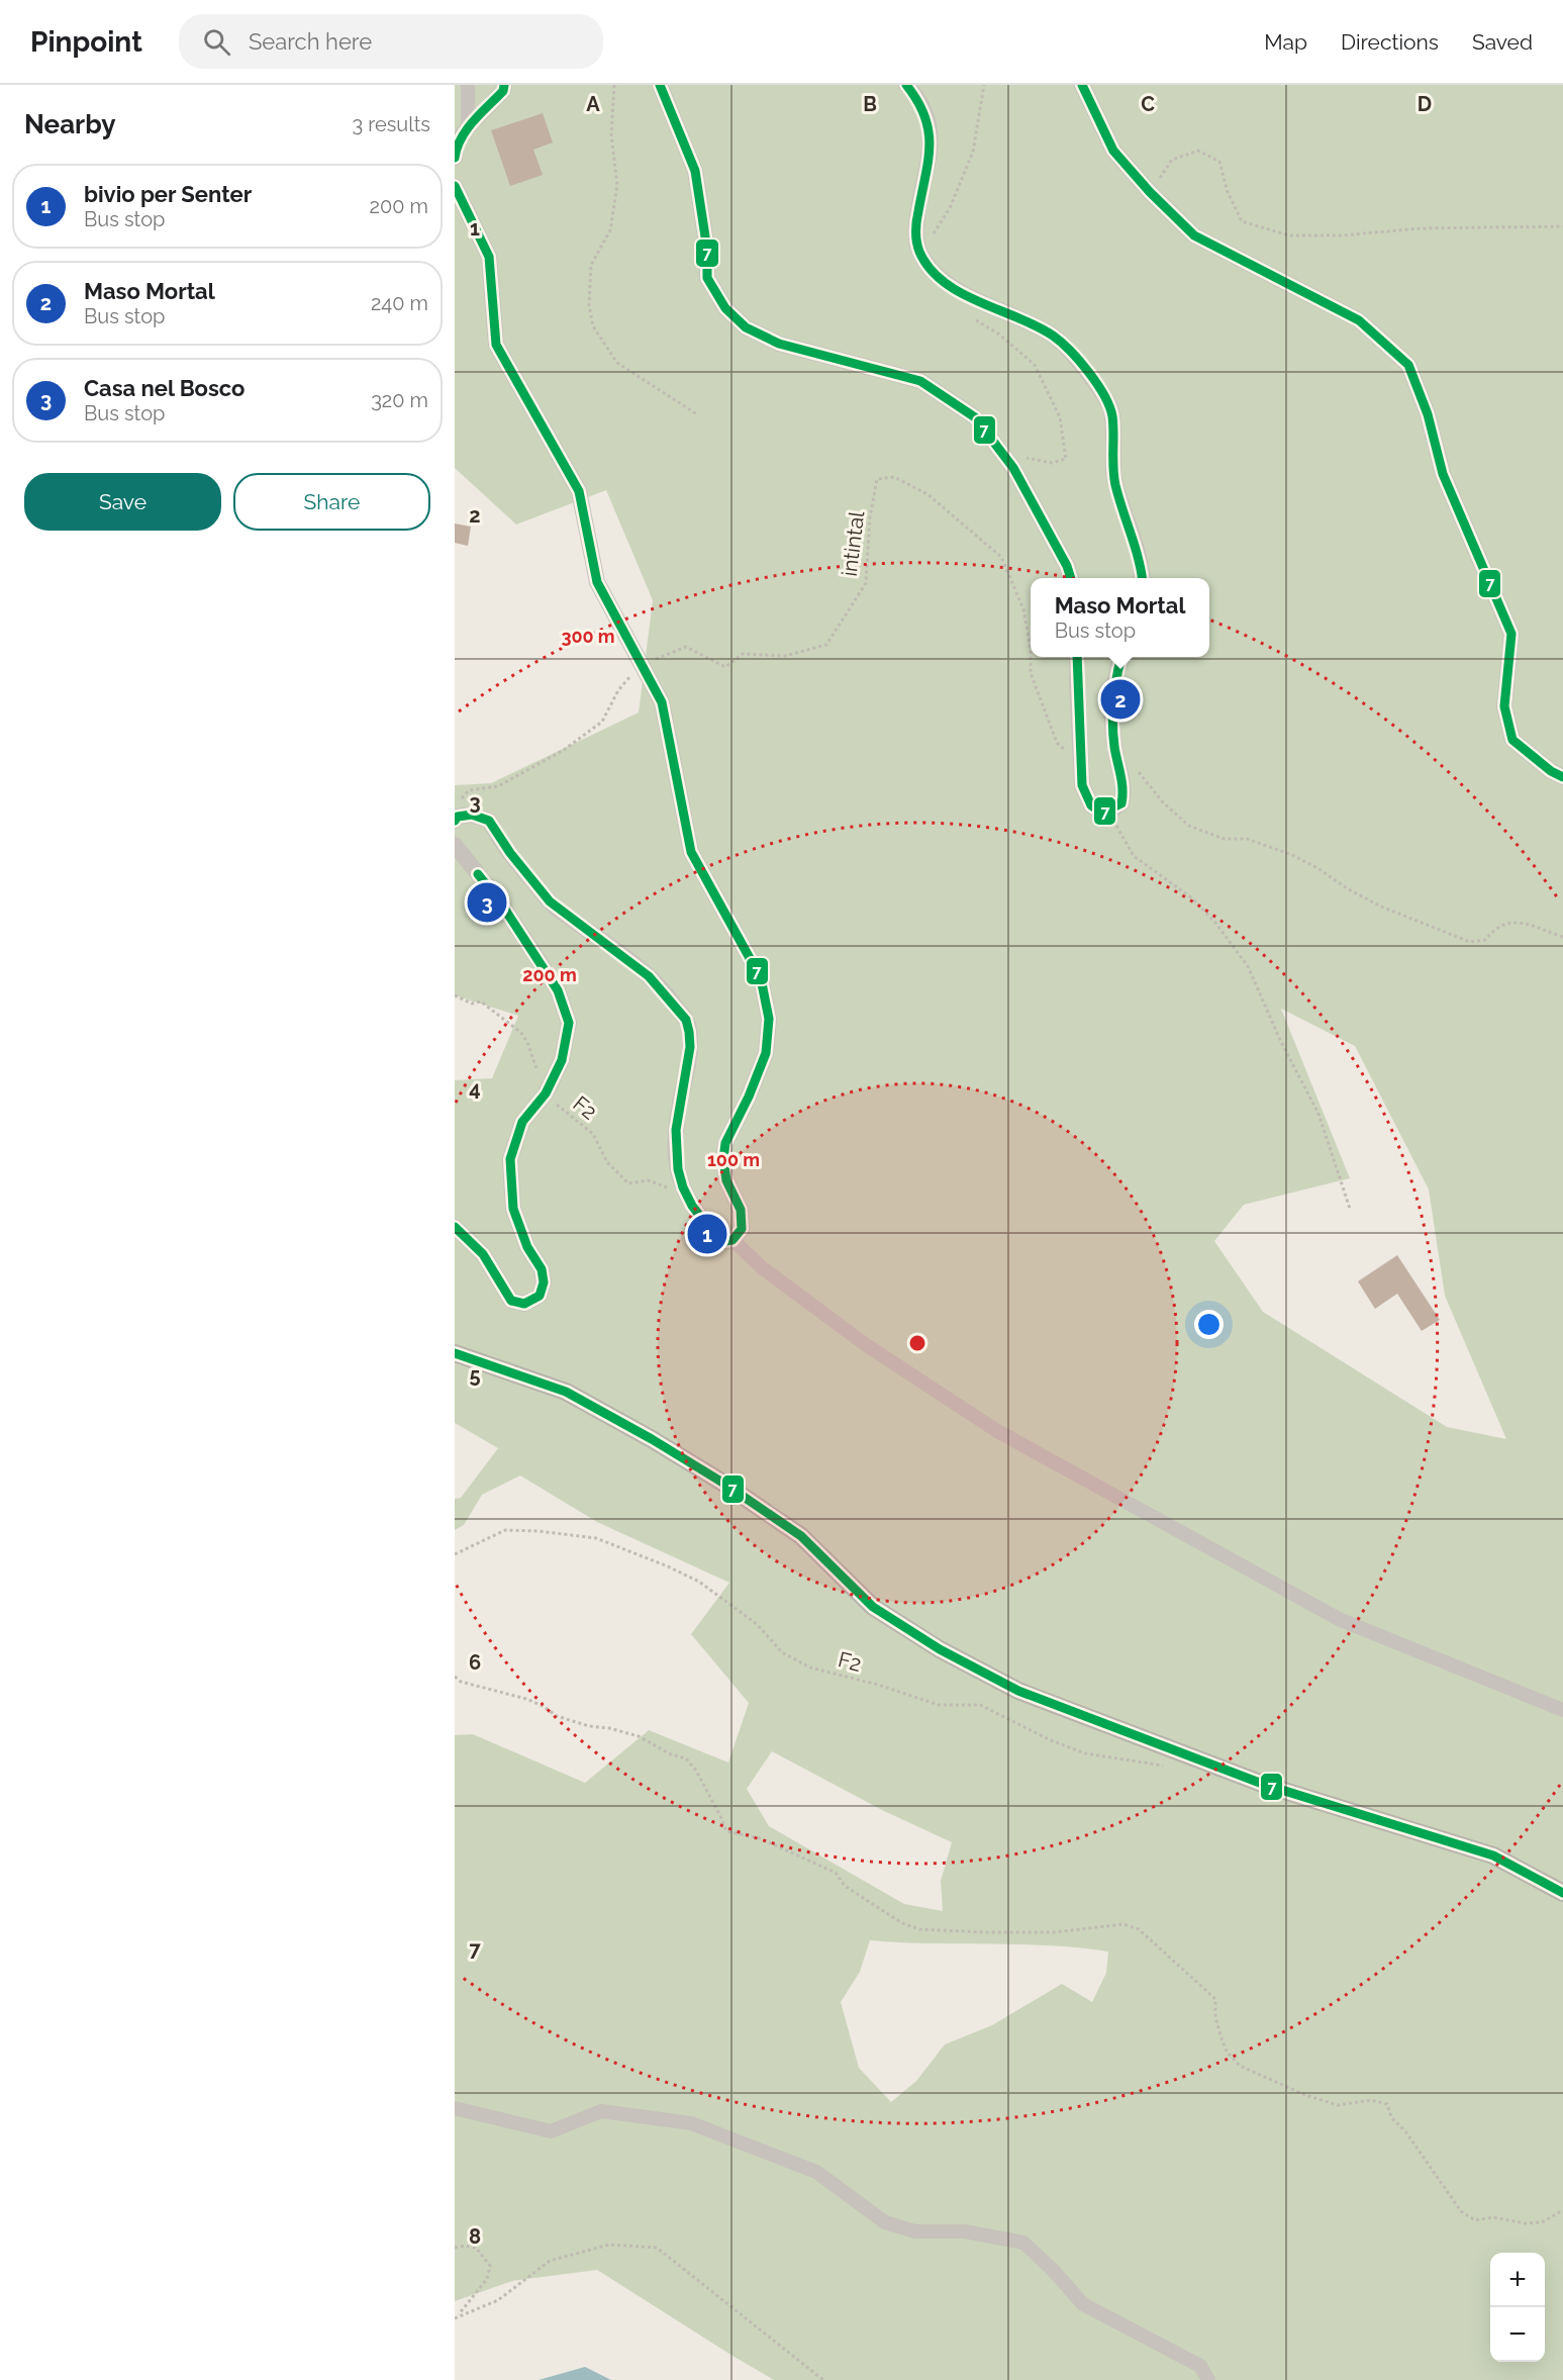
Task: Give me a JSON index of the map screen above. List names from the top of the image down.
{
  "streets": {
    "path": ["intintal", "F2"]
  },
  "lines": ["transit line 7"],
  "page": {
    "header": "Pinpoint",
    "search": "Search here",
    "nav": ["Map", "Directions", "Saved"],
    "heading": ["Nearby", "3 results"],
    "list": [
      {
        "mark": "1",
        "name": "bivio per Senter",
        "note": "Bus stop",
        "value": "200 m"
      },
      {
        "mark": "2",
        "name": "Maso Mortal",
        "note": "Bus stop",
        "value": "240 m"
      },
      {
        "mark": "3",
        "name": "Casa nel Bosco",
        "note": "Bus stop",
        "value": "320 m"
      }
    ],
    "buttons": ["Save", "Share"],
    "popup": ["Maso Mortal", "Bus stop"],
    "pins": ["2", "3", "1"],
    "map_buttons": ["+", "−"]
  },
  "grid": {
    "columns": [
      "A",
      "B",
      "C",
      "D"
    ],
    "rows": [
      "1",
      "2",
      "3",
      "4",
      "5",
      "6",
      "7",
      "8"
    ]
  },
  "rings": ["300 m", "200 m", "100 m"]
}
